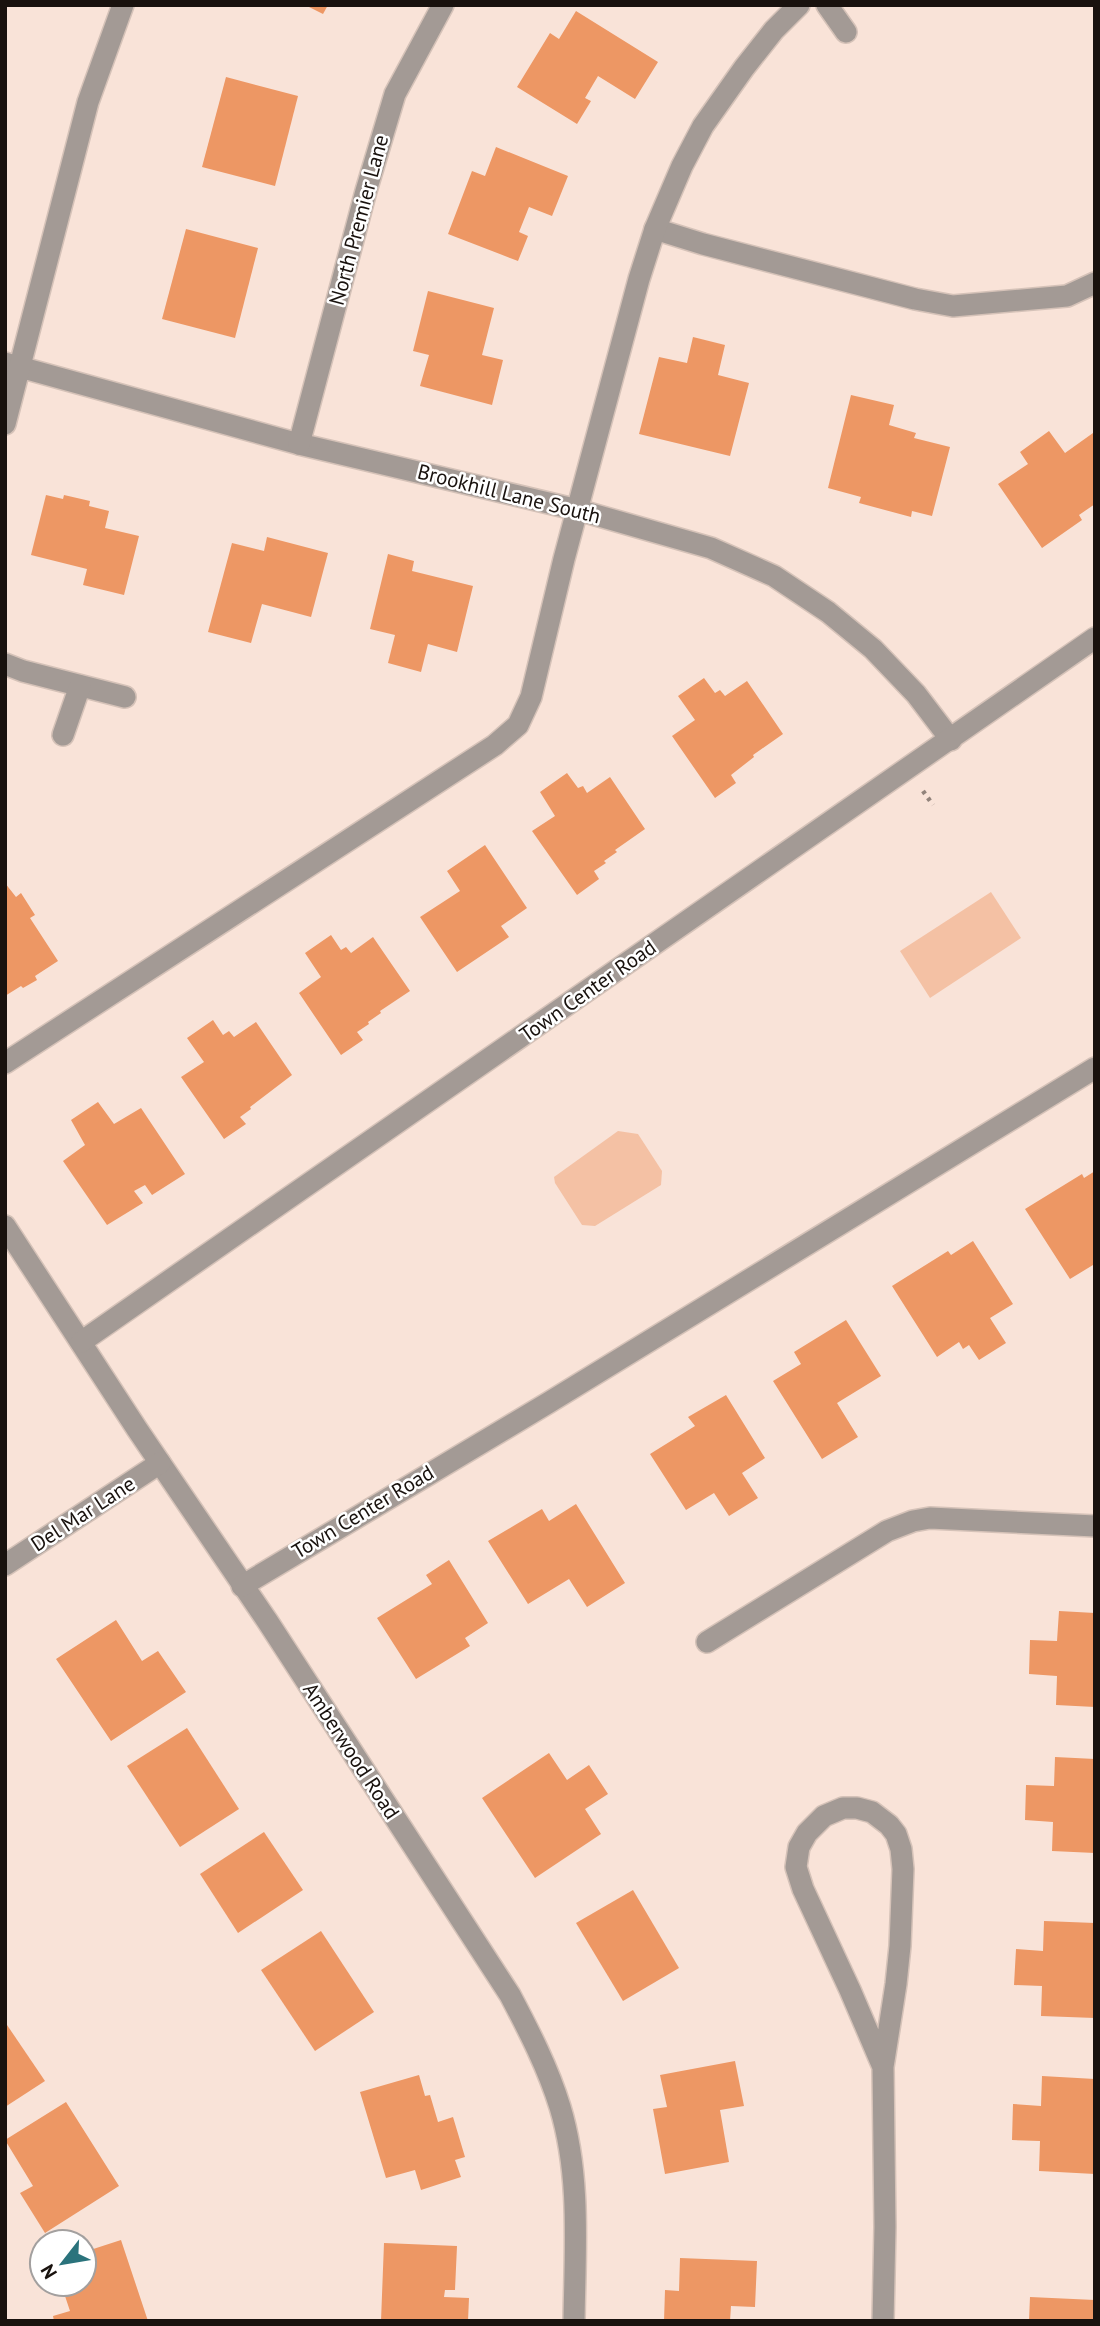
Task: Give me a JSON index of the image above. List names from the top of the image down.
{
  "streets": {
    "street": [
      "North Premier Lane",
      "Brookhill Lane South",
      "Town Center Road",
      "Del Mar Lane",
      "Amberwood Road"
    ]
  },
  "crossings": [
    ["North Premier Lane", "Brookhill Lane South"],
    ["Brookhill Lane South", "Town Center Road"],
    ["Town Center Road", "Amberwood Road"],
    ["Del Mar Lane", "Amberwood Road"]
  ],
  "north": "bottom left"
}
